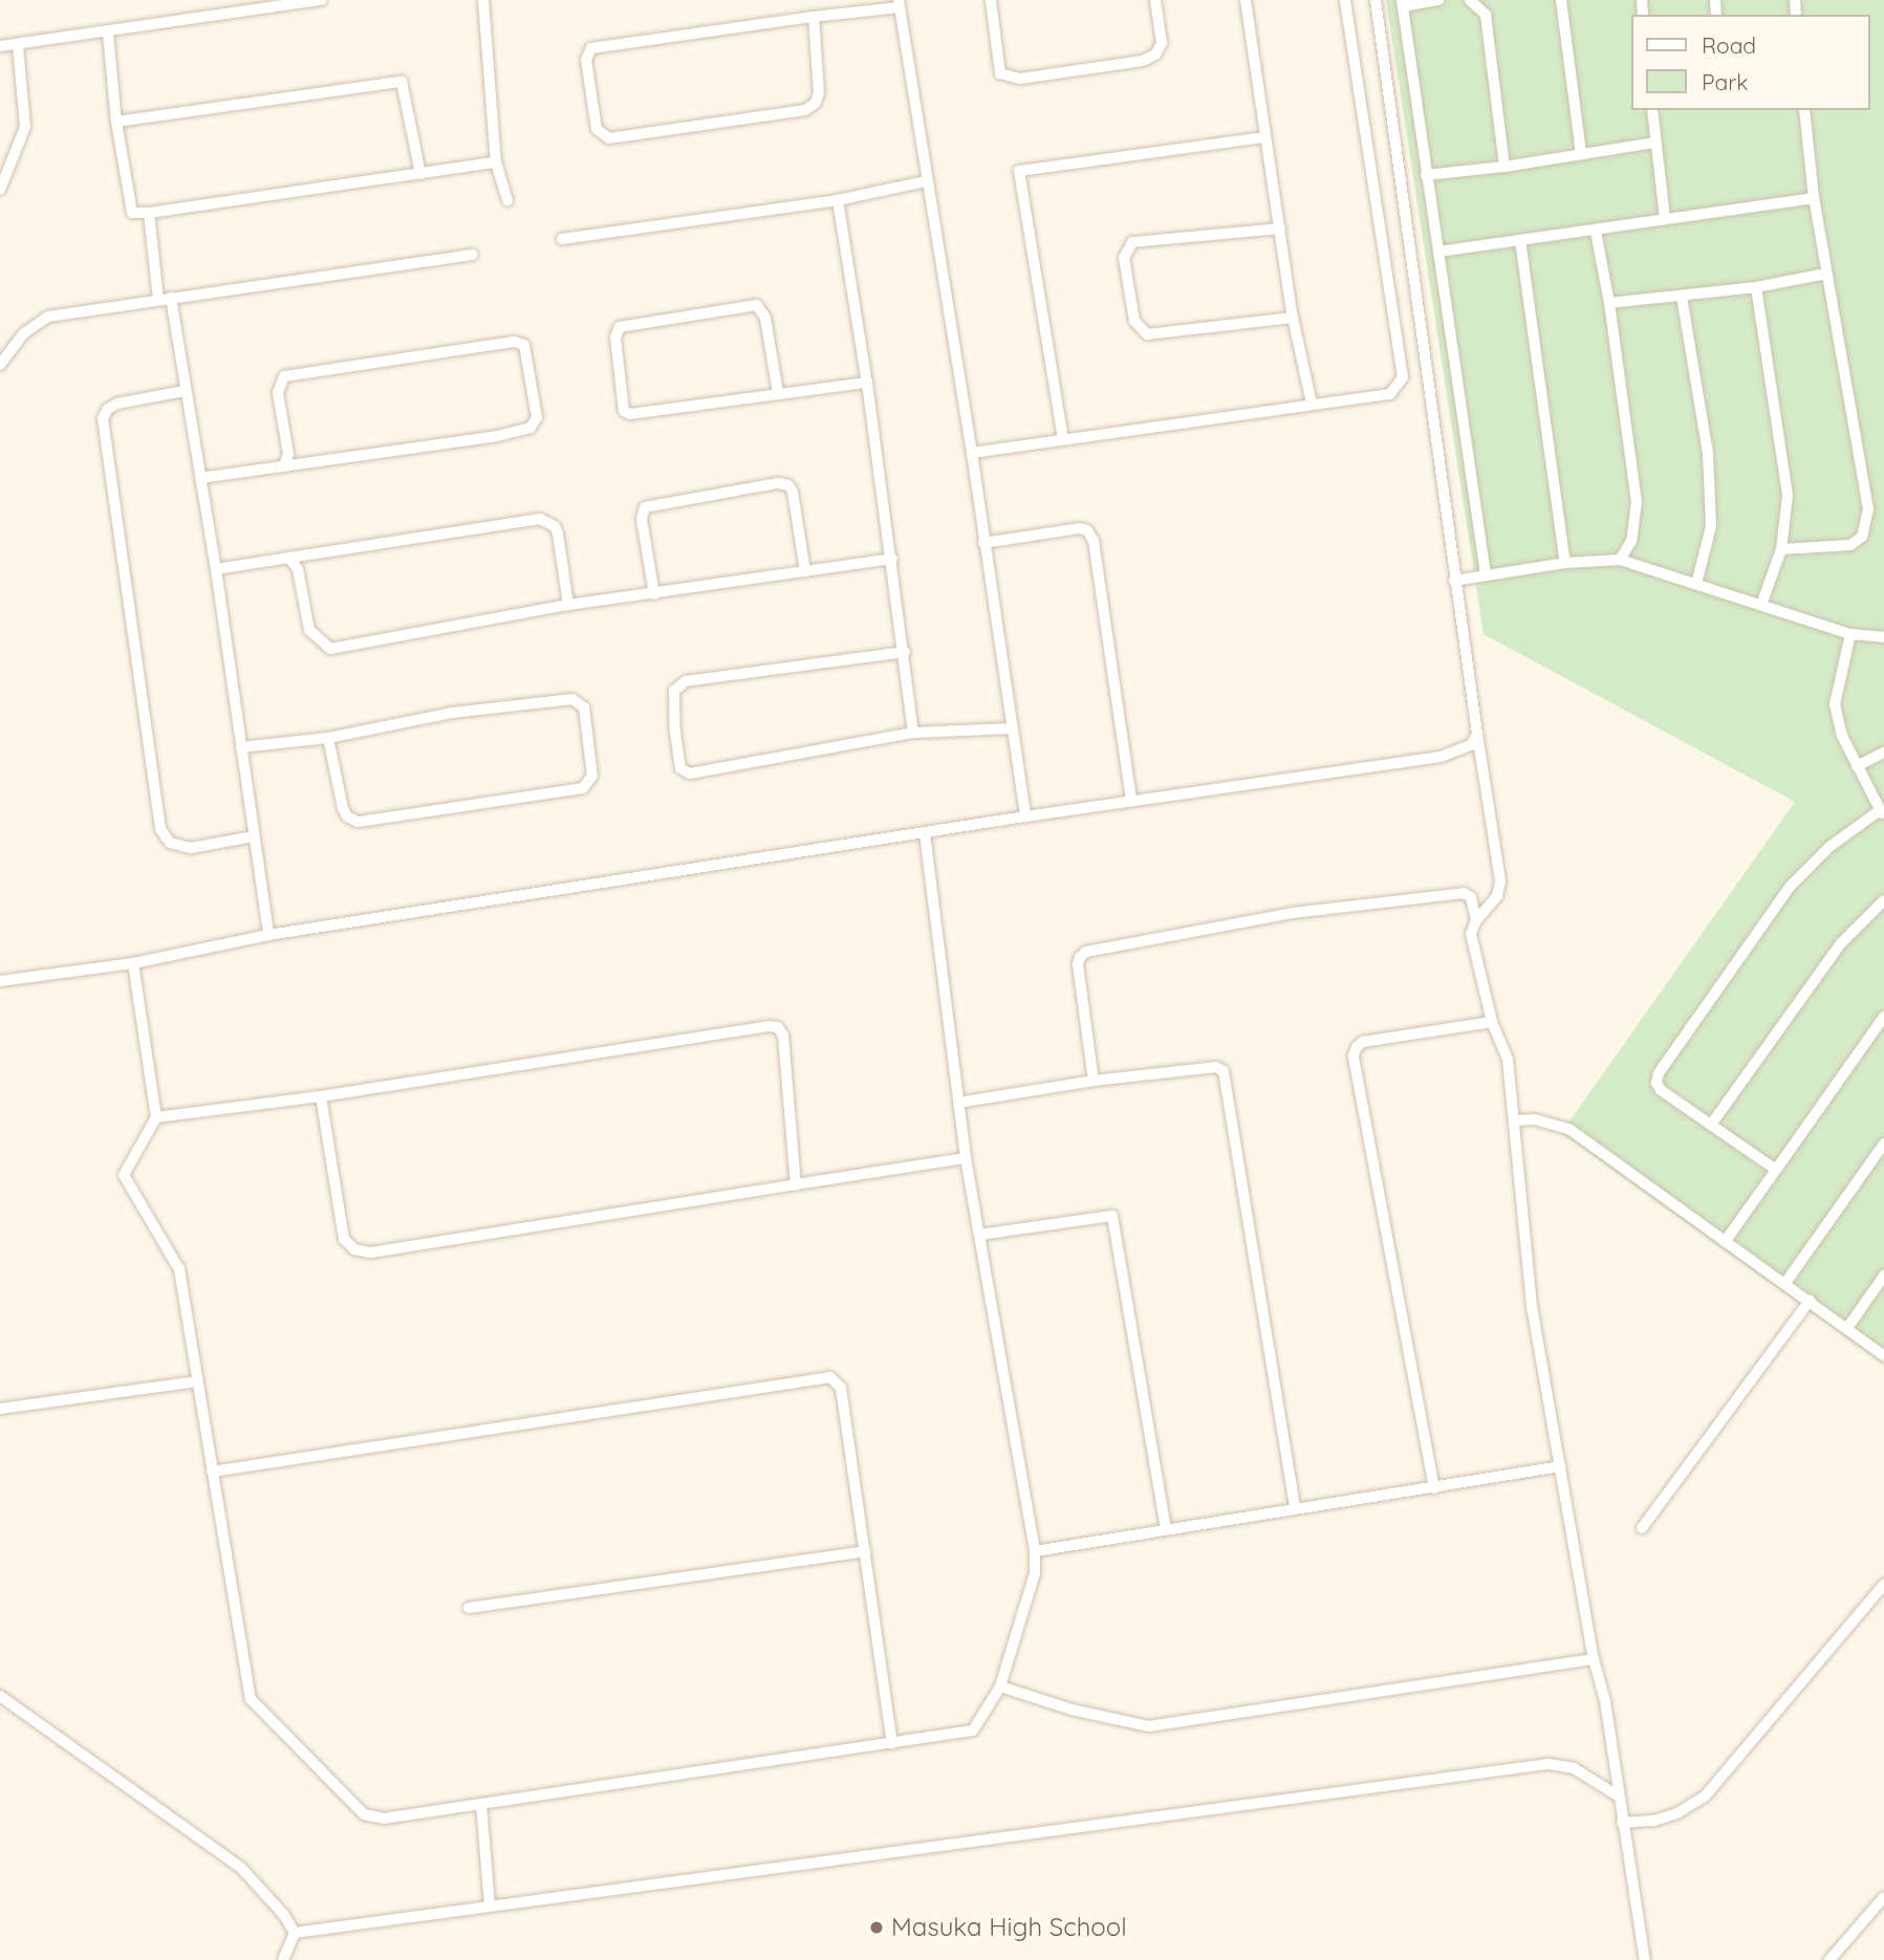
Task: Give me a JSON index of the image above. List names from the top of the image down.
{
  "places": ["Masuka High School"],
  "legend": ["Road", "Park"]
}
